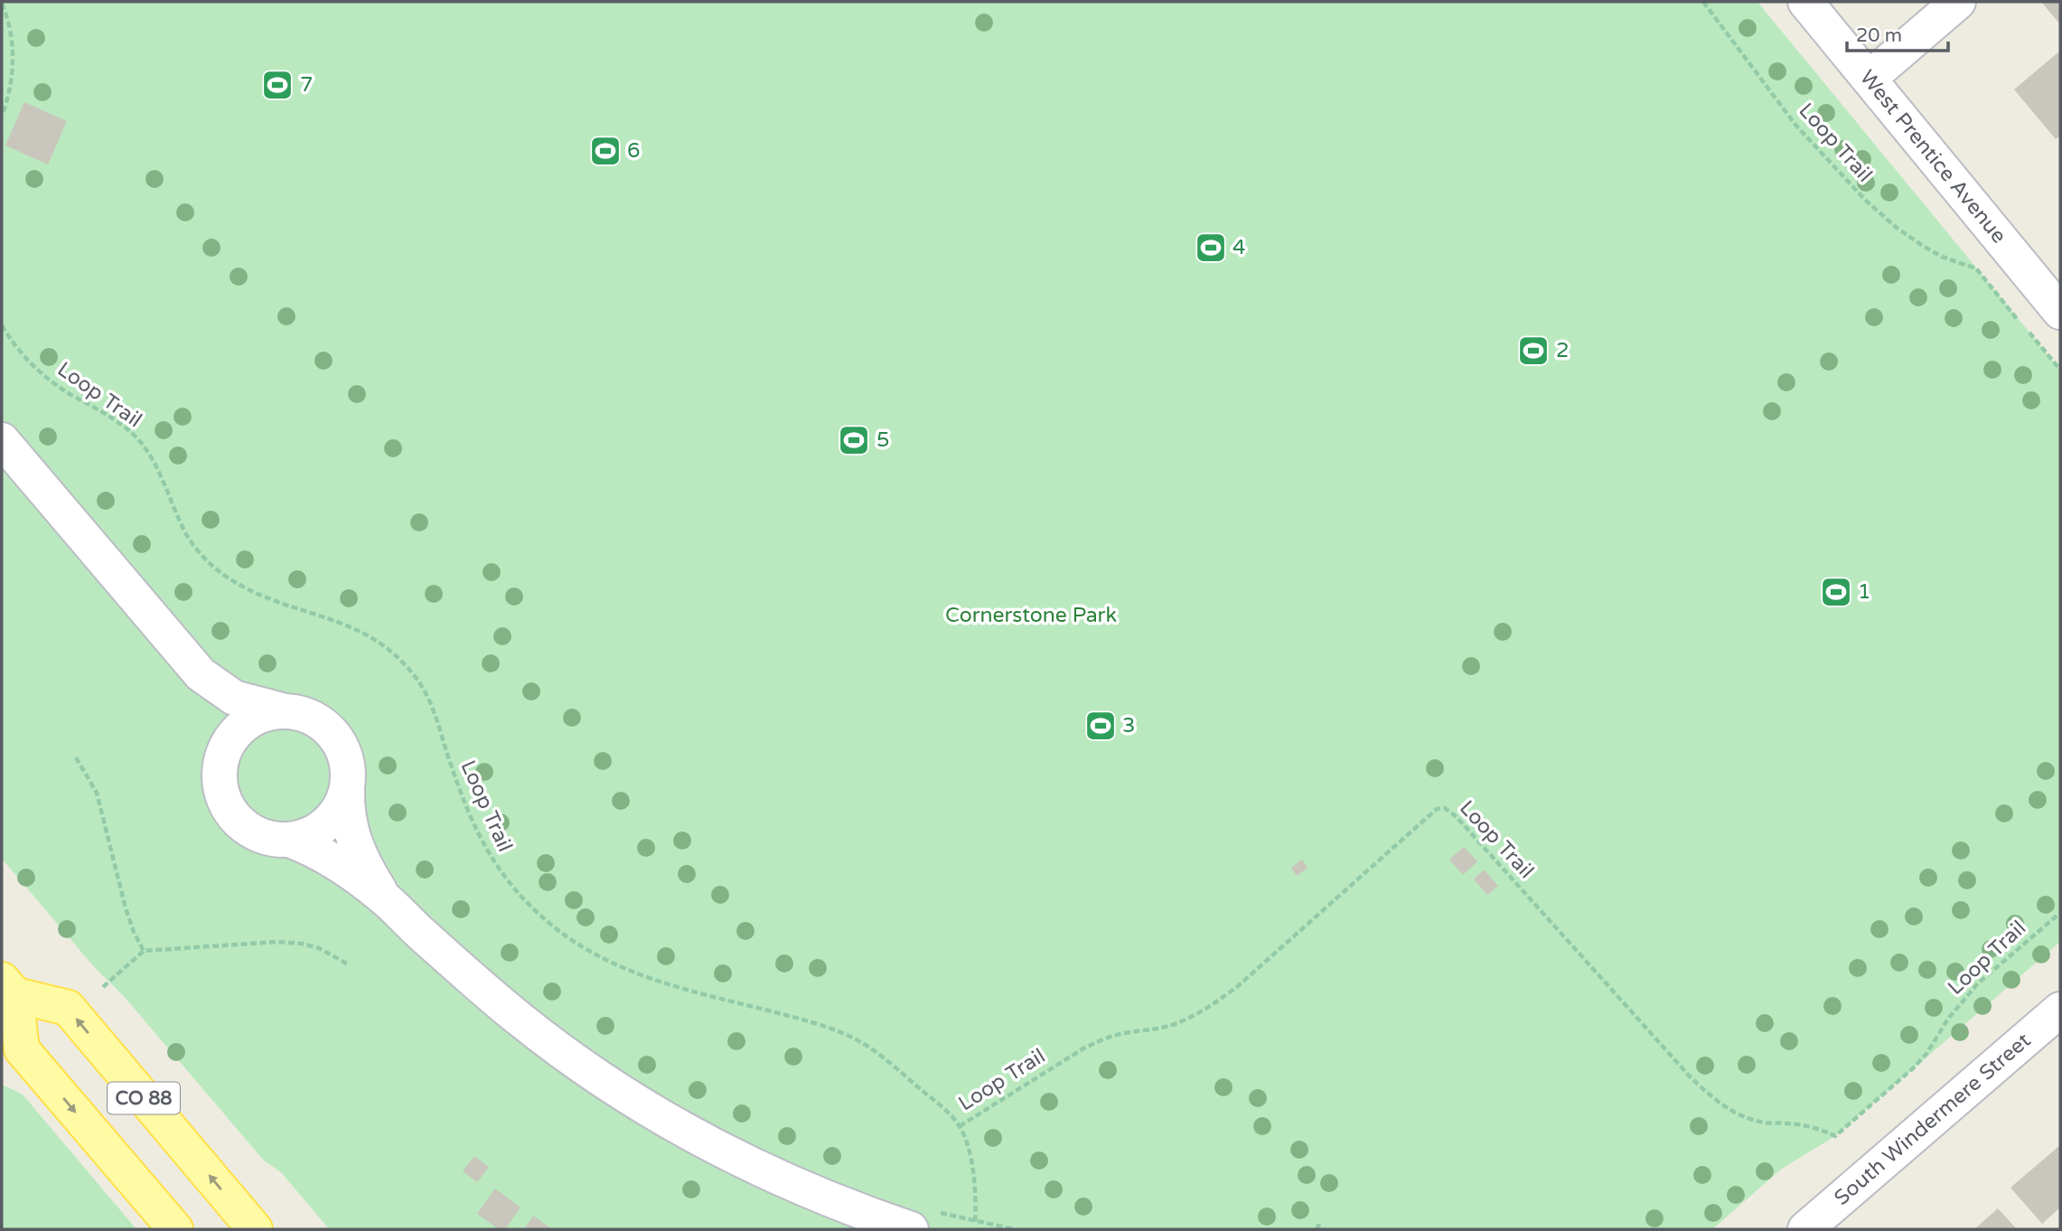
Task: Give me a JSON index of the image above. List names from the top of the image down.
{
  "streets": {
    "main road": ["CO 88"],
    "street": ["West Prentice Avenue", "South Windermere Street"],
    "path": ["Loop Trail"]
  },
  "parks": ["Cornerstone Park"],
  "places": {
    "sports": [
      "7",
      "6",
      "4",
      "2",
      "5",
      "1",
      "3"
    ]
  },
  "scale_bar": "20 m"
}
